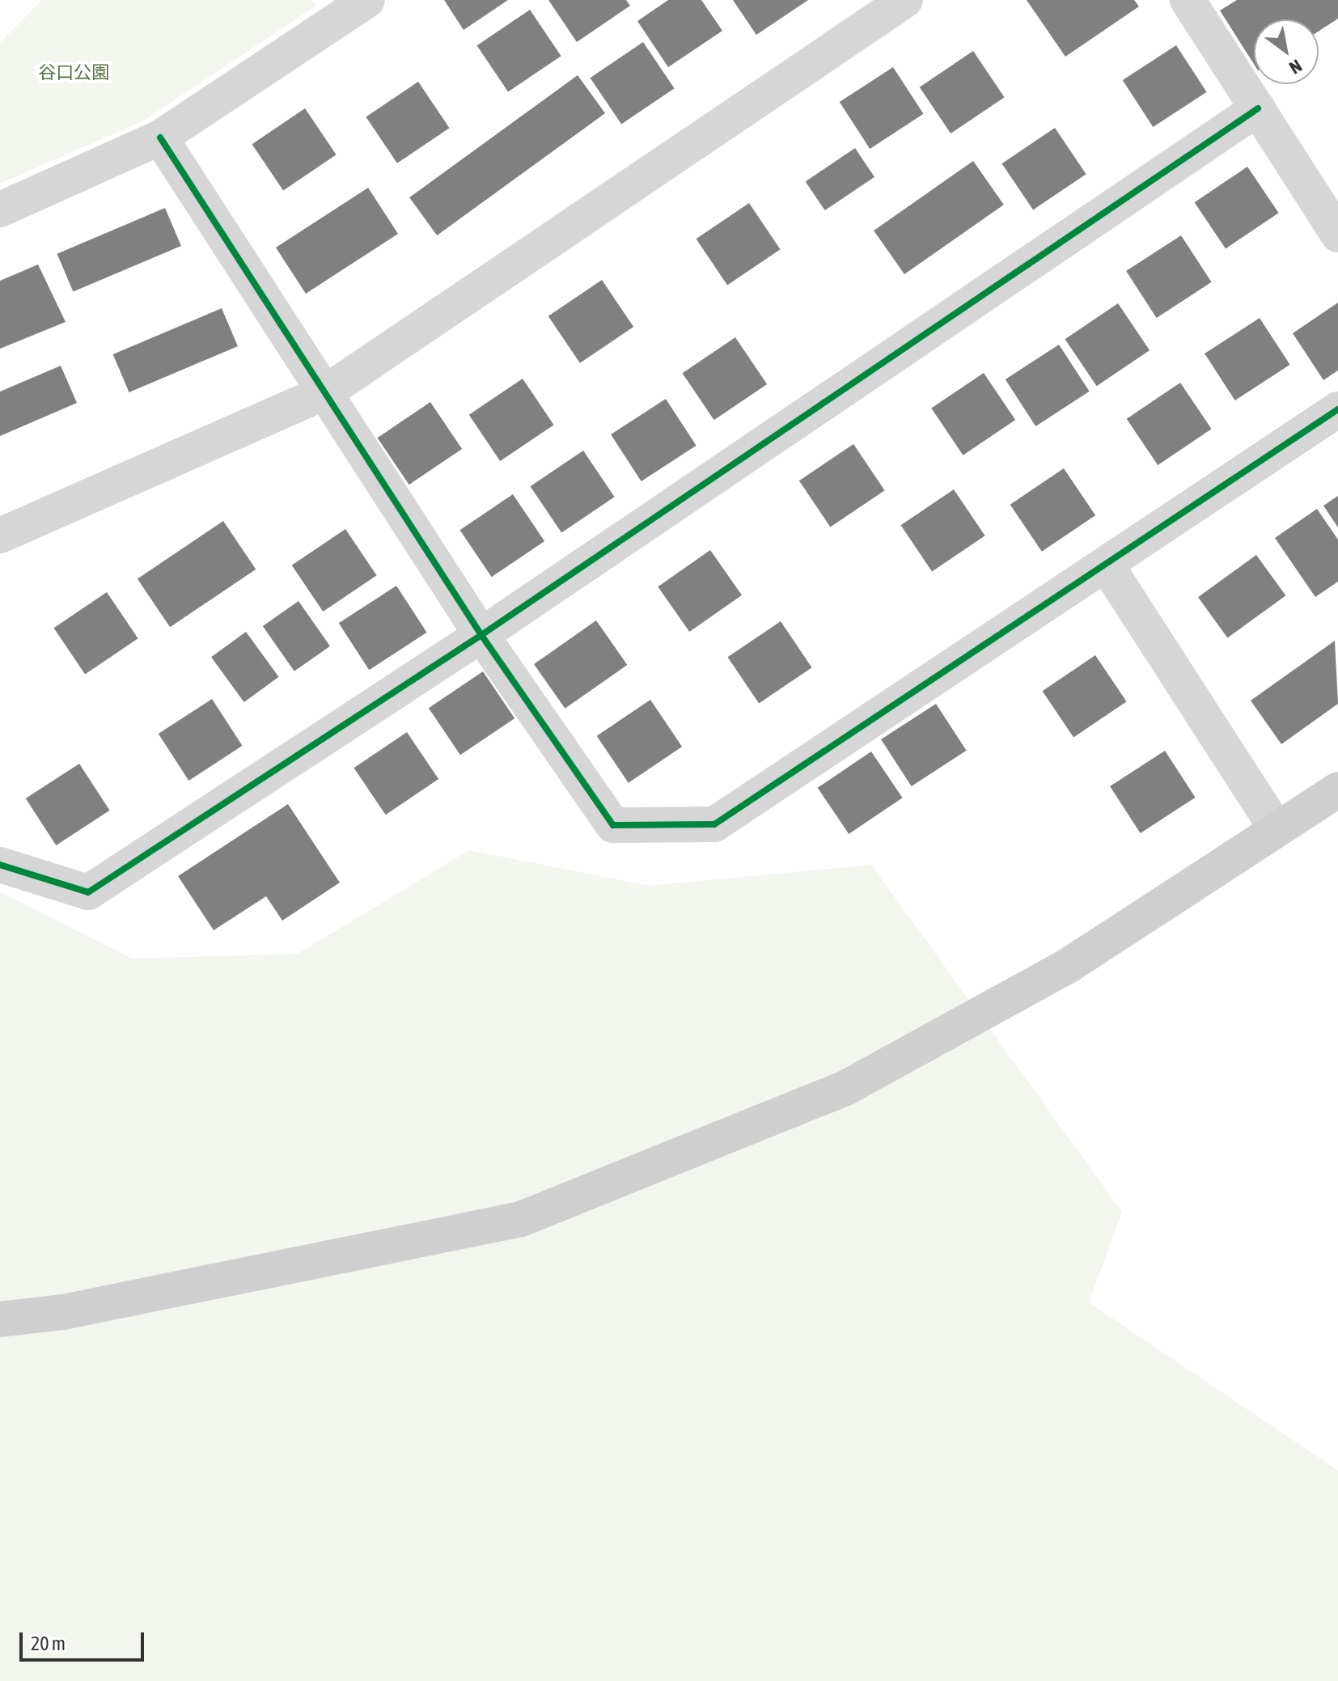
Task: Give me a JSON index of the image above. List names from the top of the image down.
{
  "parks": ["谷口公園"],
  "scale_bar": "20 m",
  "north": "bottom right"
}
